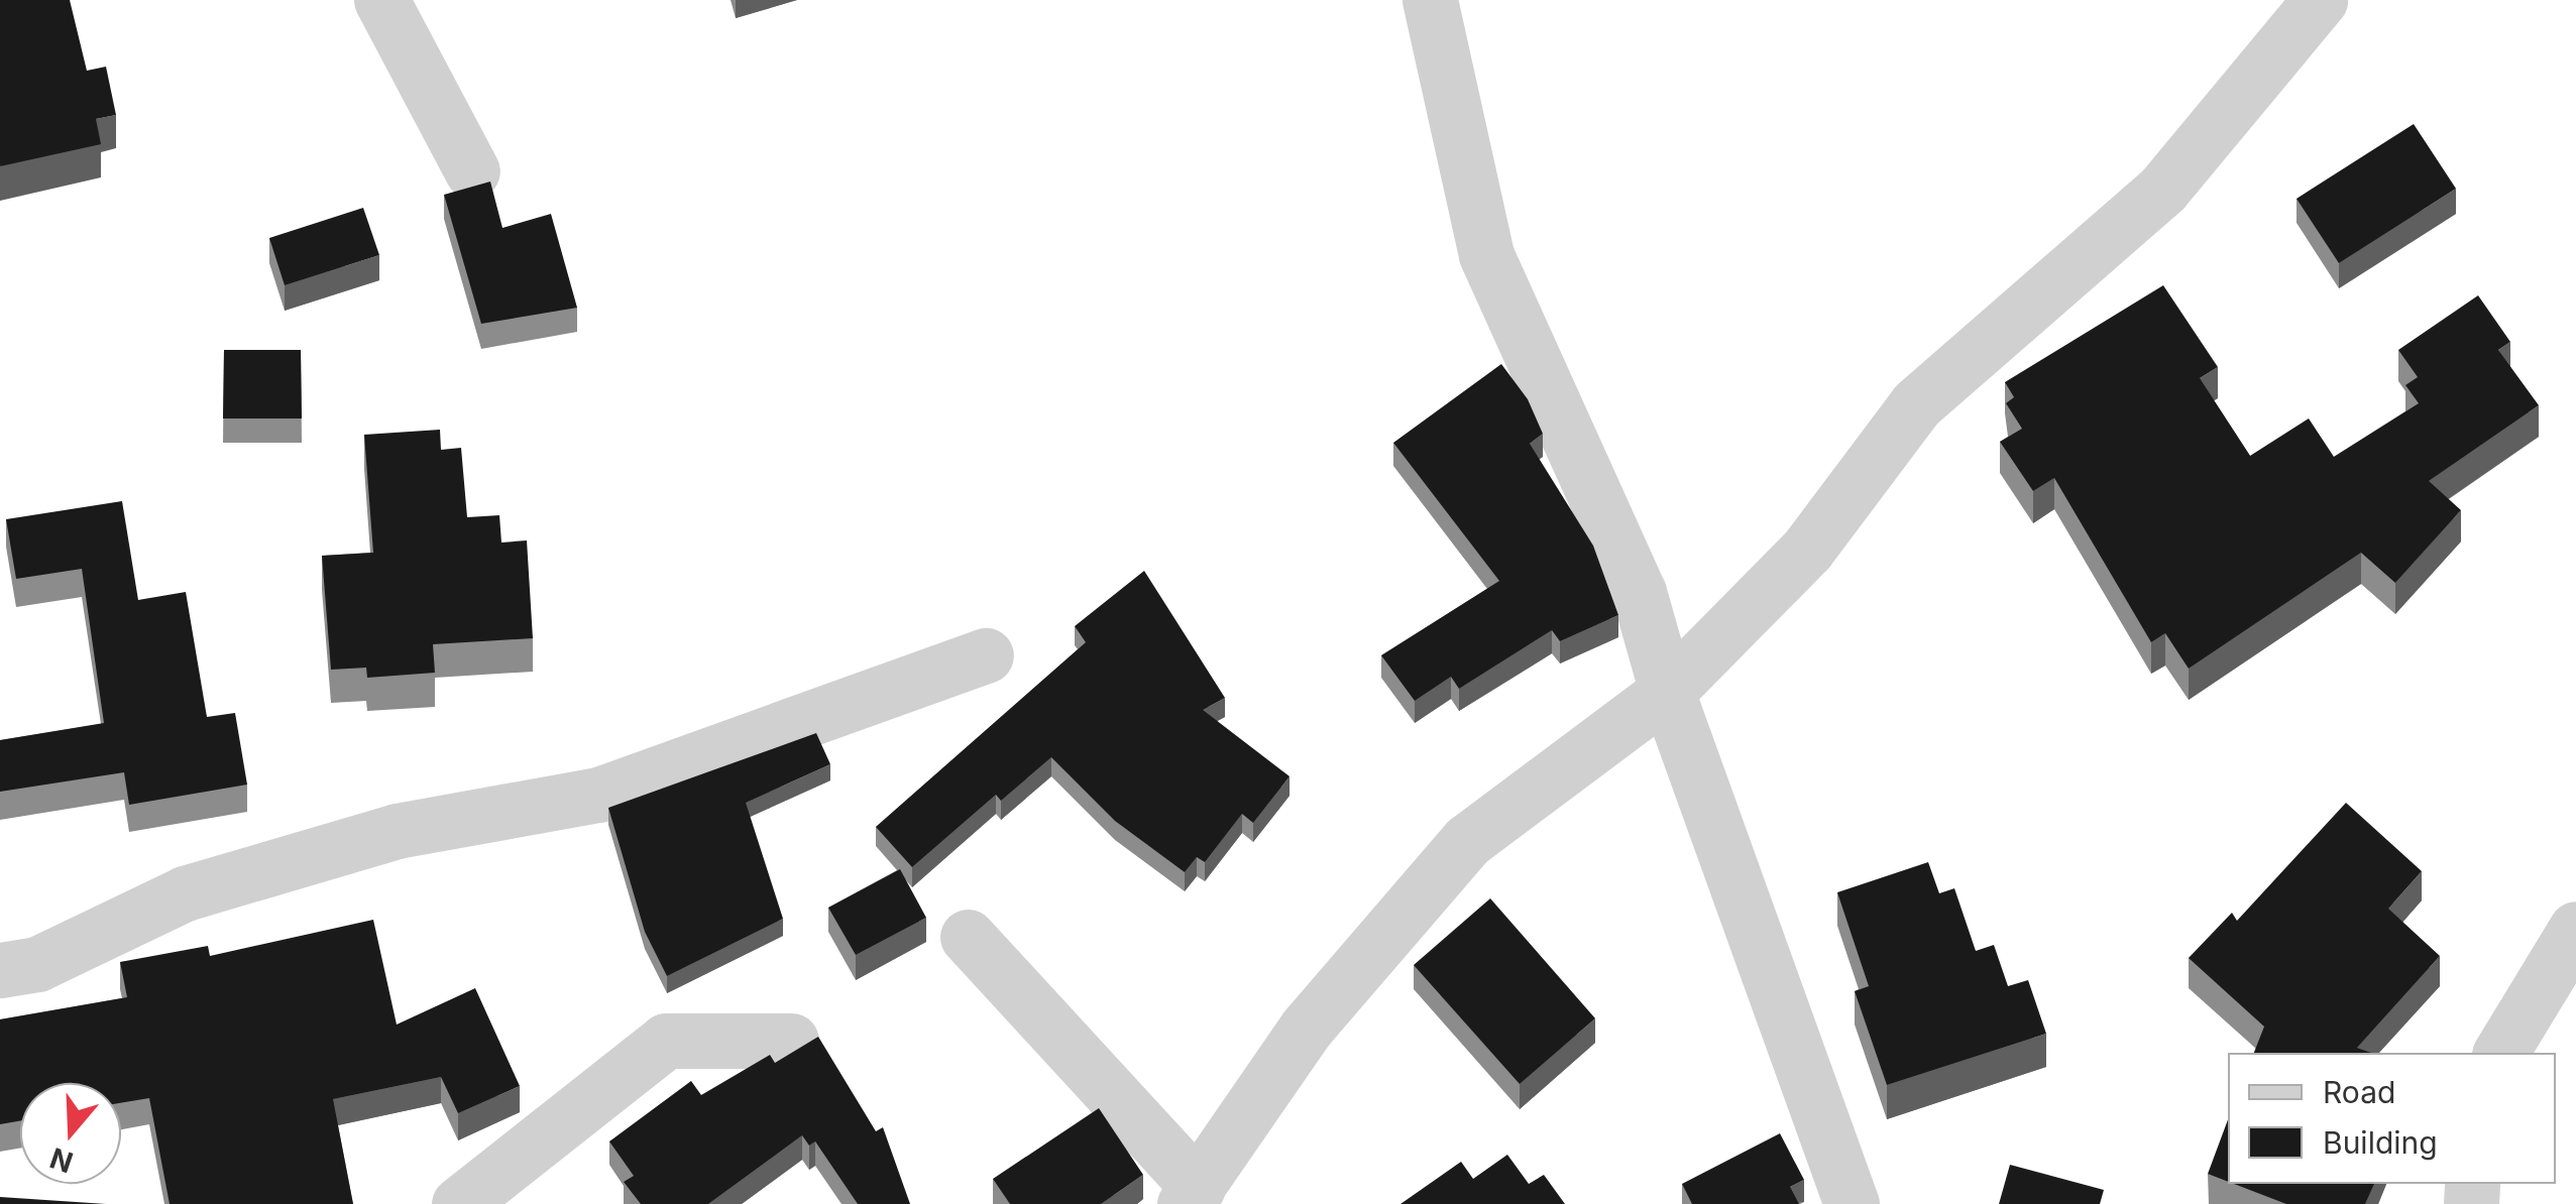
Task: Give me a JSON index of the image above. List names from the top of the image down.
{
  "legend": ["Road", "Building"],
  "north": "bottom"
}
